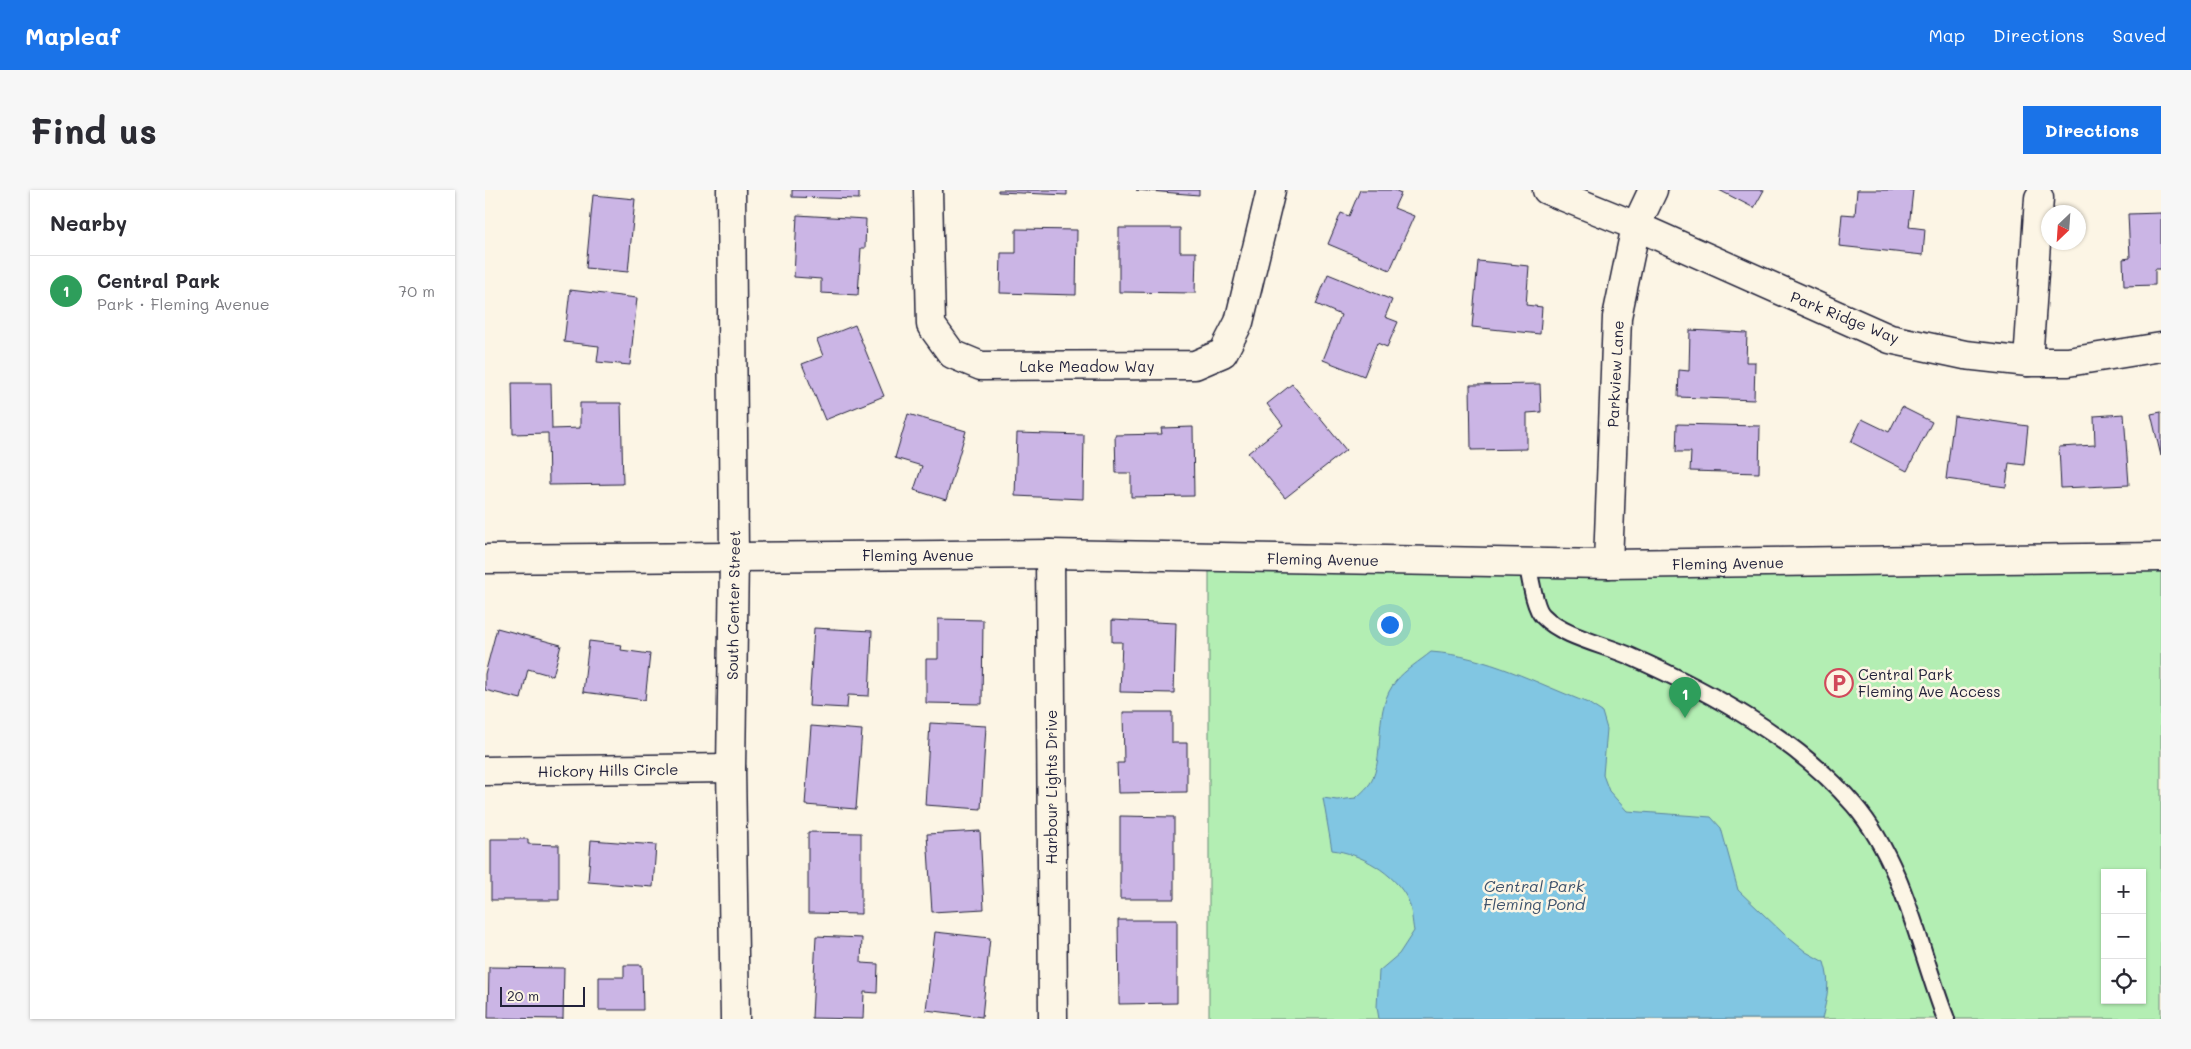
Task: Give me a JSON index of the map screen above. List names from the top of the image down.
{
  "streets": {
    "street": [
      "Park Ridge Way",
      "Lake Meadow Way",
      "Parkview Lane",
      "Fleming Avenue",
      "South Center Street",
      "Hickory Hills Circle",
      "Harbour Lights Drive"
    ]
  },
  "crossings": [
    ["Park Ridge Way", "Parkview Lane"],
    ["Parkview Lane", "Fleming Avenue"],
    ["Fleming Avenue", "South Center Street"],
    ["Fleming Avenue", "Harbour Lights Drive"],
    ["South Center Street", "Hickory Hills Circle"]
  ],
  "water": ["Central Park Fleming Pond"],
  "places": {
    "parking": ["Central Park Fleming Ave Access"]
  },
  "scale_bar": "20 m",
  "north": "bottom left",
  "page": {
    "header": "Mapleaf",
    "nav": ["Map", "Directions", "Saved"],
    "buttons": "Directions",
    "title": "Find us",
    "heading": "Nearby",
    "list": [
      {
        "mark": "1",
        "name": "Central Park",
        "note": "Park · Fleming Avenue",
        "value": "70 m"
      }
    ],
    "pins": "1",
    "map_buttons": ["+", "−"],
    "scale": "20 m"
  }
}
